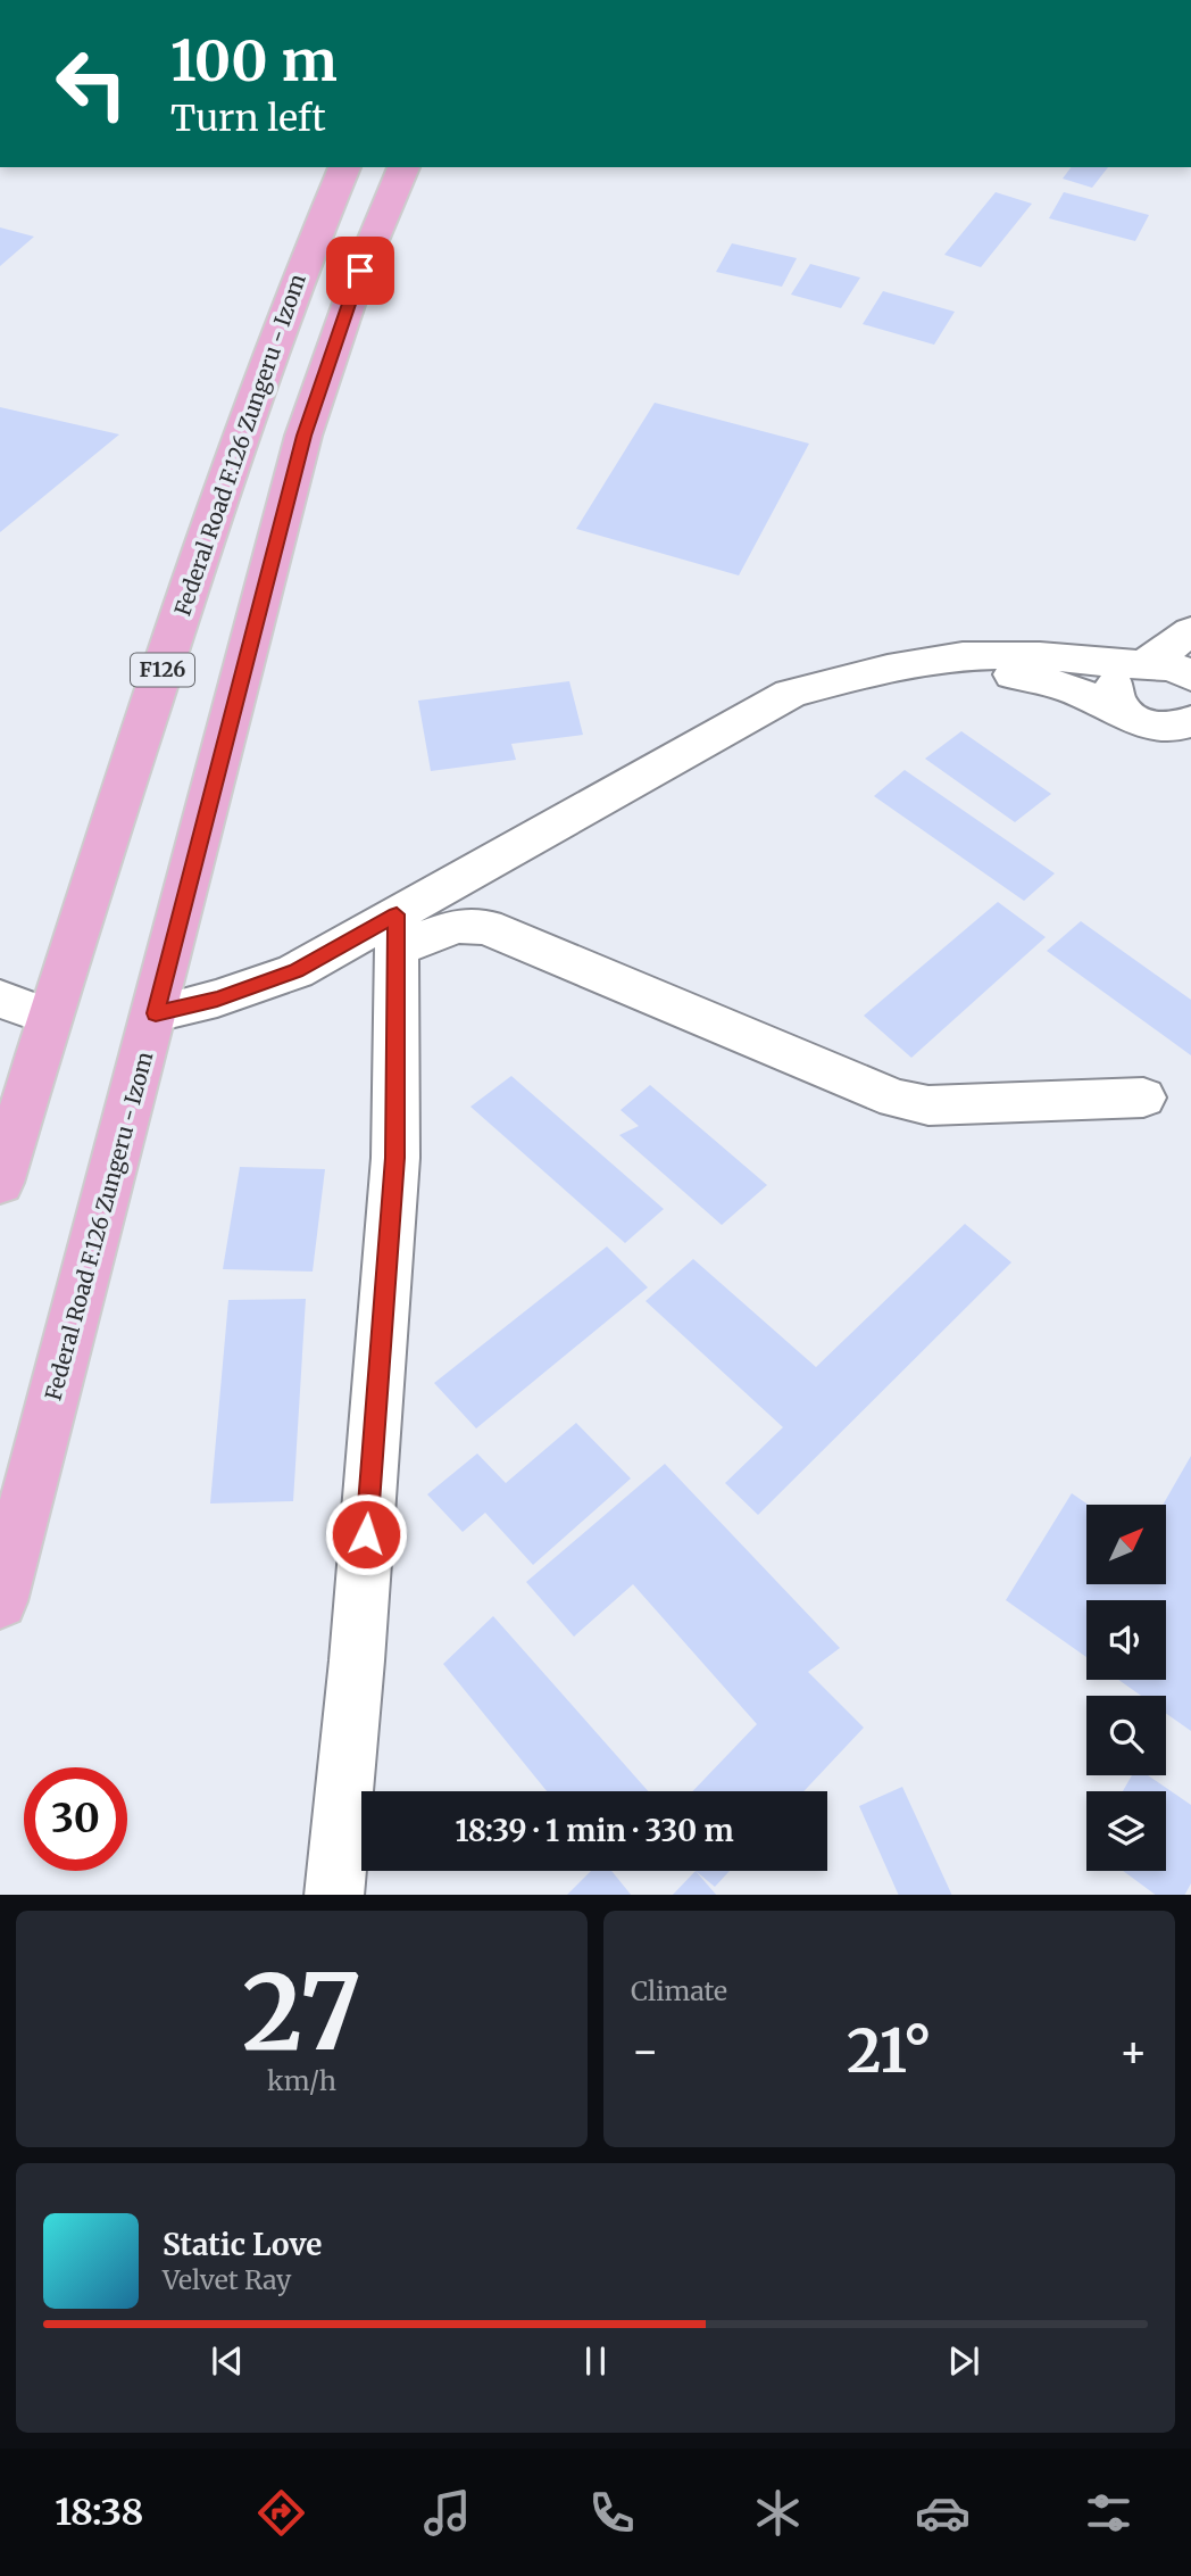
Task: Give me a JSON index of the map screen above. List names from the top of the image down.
{
  "streets": {
    "main road": ["Federal Road F.126 Zungeru - Izom", "F126"]
  },
  "north": "top right",
  "page": {
    "turn": ["100 m", "Turn left"],
    "limit": "30",
    "trip": "18:39 · 1 min · 330 m",
    "tile": [
      ["27", "km/h"],
      "Climate"
    ],
    "heat": ["−", "21°", "+"],
    "song": ["Static Love", "Velvet Ray"],
    "tabs": "18:38"
  }
}
